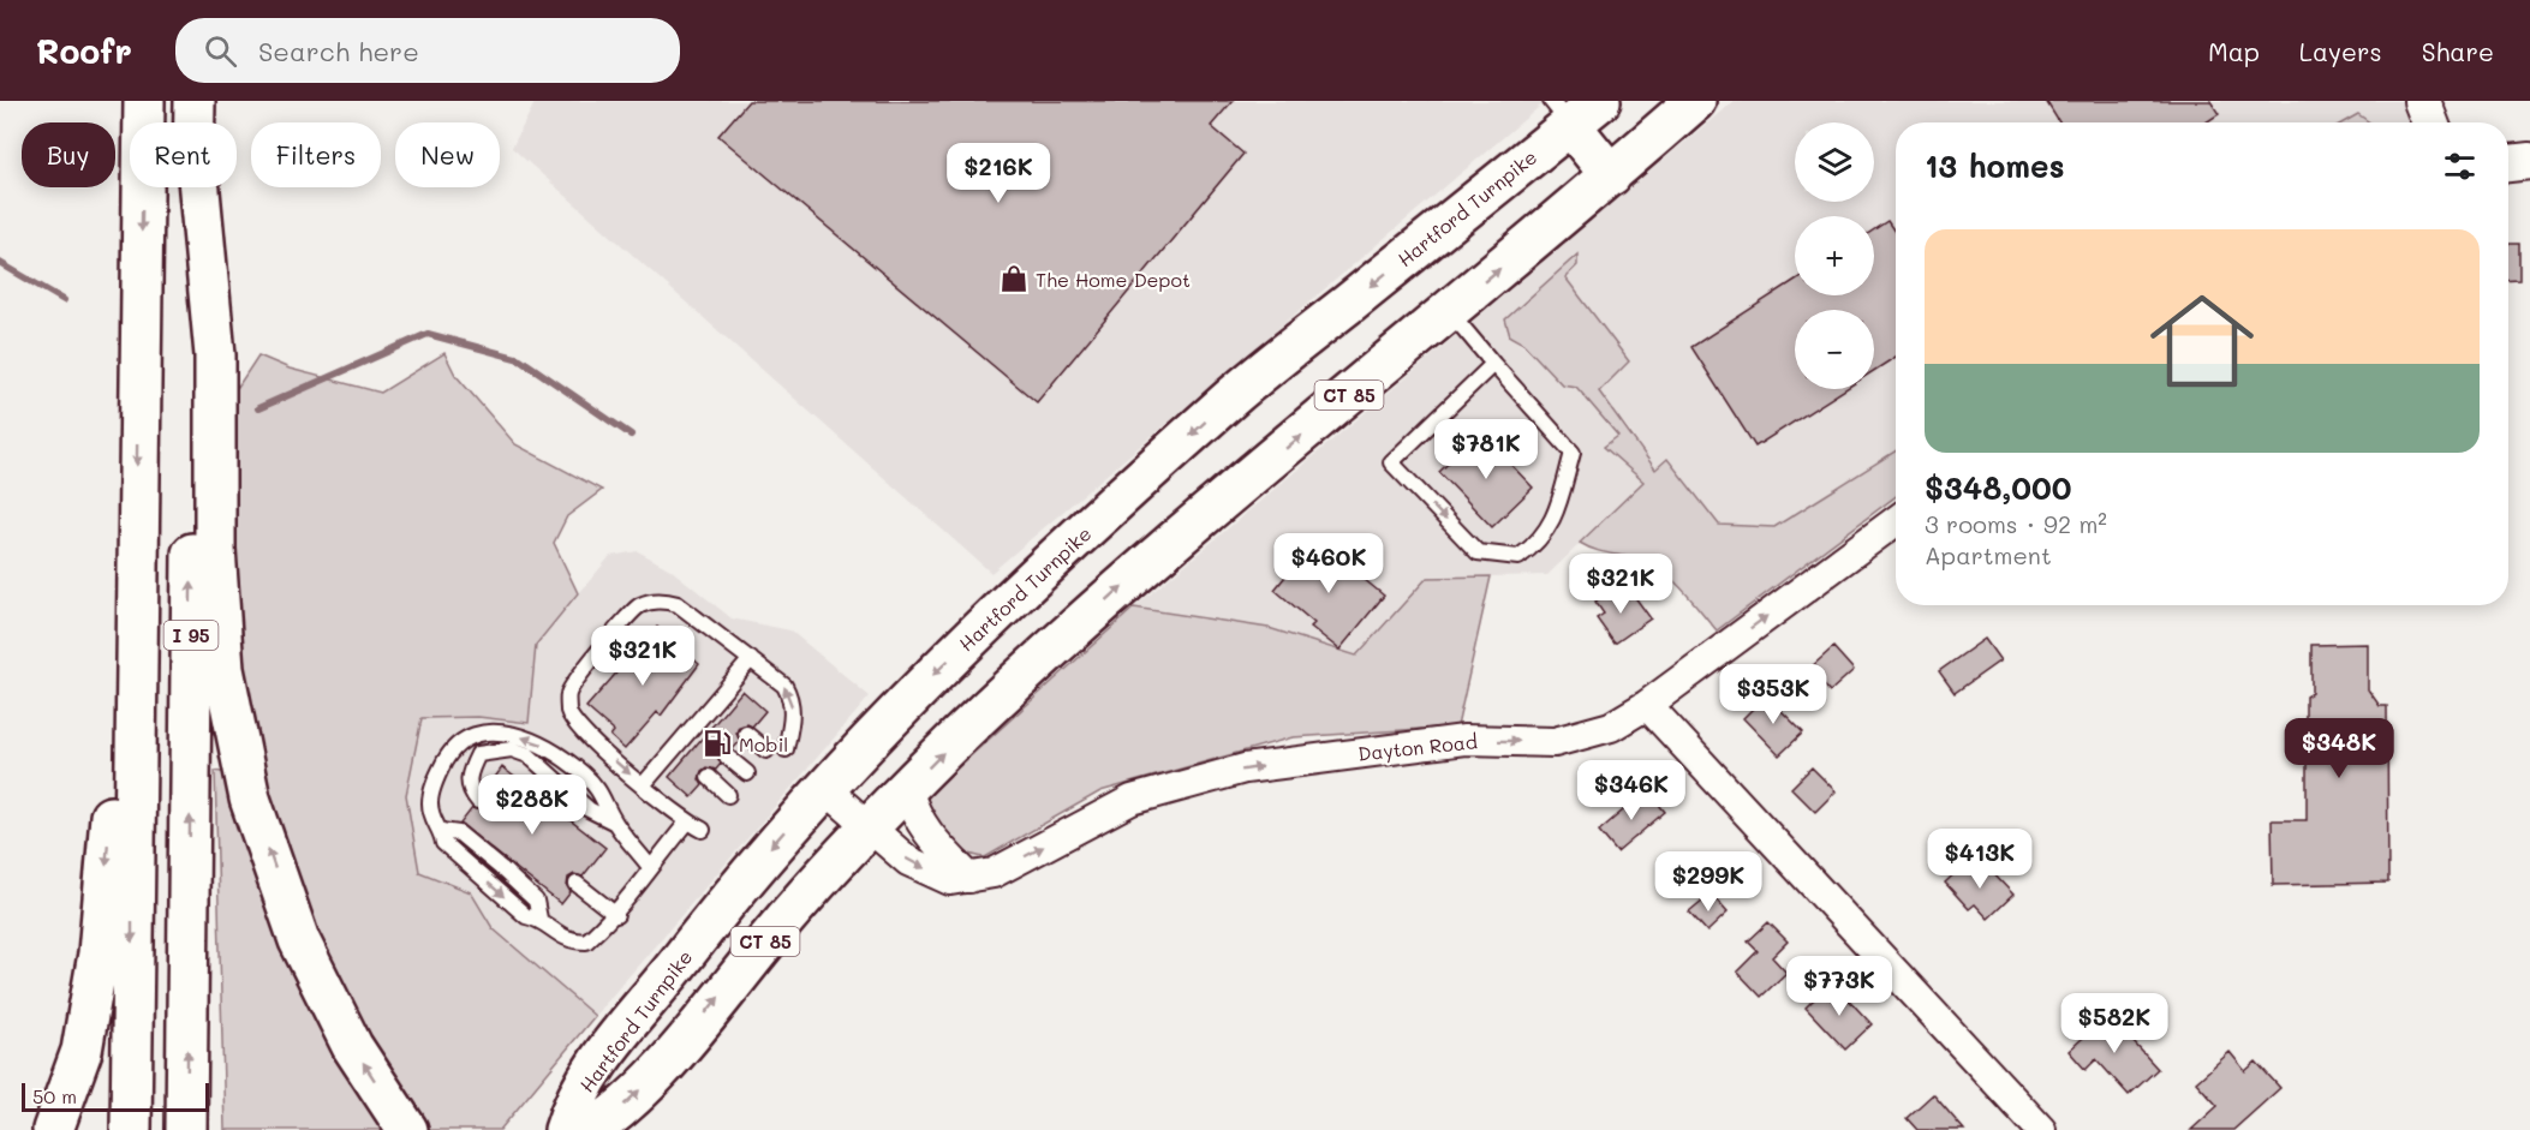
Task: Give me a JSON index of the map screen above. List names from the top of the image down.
{
  "streets": {
    "highway": ["Hartford Turnpike", "CT 85", "I 95"],
    "street": ["Dayton Road"]
  },
  "crossings": [
    ["Hartford Turnpike", "Dayton Road"]
  ],
  "one_way": ["Dayton Road"],
  "places": {
    "shop": ["The Home Depot"],
    "fuel station": ["Mobil"]
  },
  "scale_bar": "50 m",
  "page": {
    "header": "Roofr",
    "search": "Search here",
    "nav": ["Map", "Layers", "Share"],
    "map_buttons": ["+", "−"],
    "chip": [
      "Buy",
      "Rent",
      "Filters",
      "New"
    ],
    "heading": "13 homes",
    "price": [
      "$216K",
      "$781K",
      "$460K",
      "$321K",
      "$321K",
      "$353K",
      "$348K",
      "$346K",
      "$288K",
      "$413K",
      "$299K",
      "$773K",
      "$582K"
    ],
    "list": [
      {
        "name": "$348,000",
        "note": "3 rooms · 92 m² · Apartment"
      }
    ],
    "scale": "50 m"
  }
}
